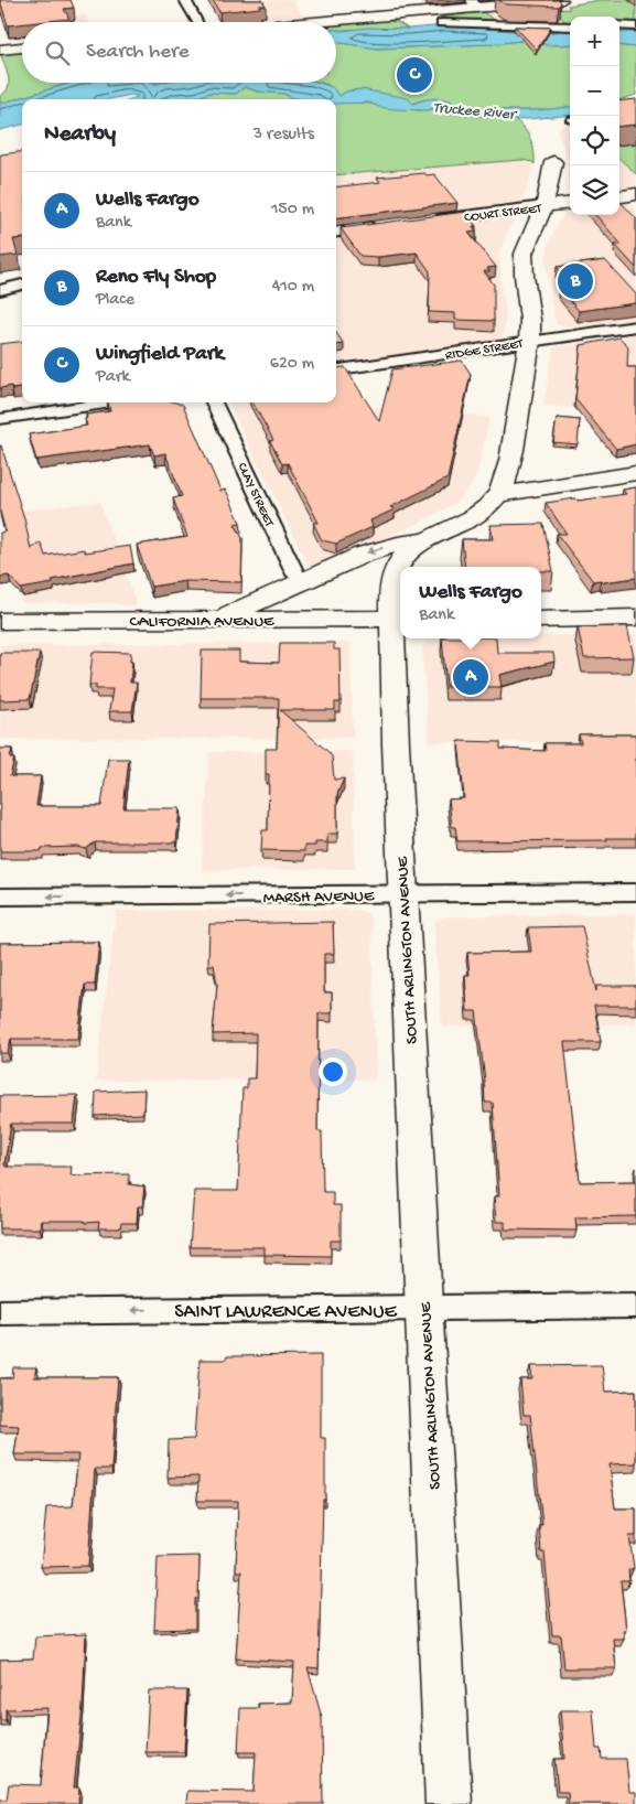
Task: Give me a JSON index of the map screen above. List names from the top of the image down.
{
  "streets": {
    "main road": ["COURT STREET", "CALIFORNIA AVENUE", "SOUTH ARLINGTON AVENUE"],
    "street": [
      "RIDGE STREET",
      "CLAY STREET",
      "MARSH AVENUE",
      "SAINT LAWRENCE AVENUE"
    ]
  },
  "crossings": [
    ["CLAY STREET", "CALIFORNIA AVENUE"],
    ["CALIFORNIA AVENUE", "SOUTH ARLINGTON AVENUE"],
    ["MARSH AVENUE", "SOUTH ARLINGTON AVENUE"],
    ["SOUTH ARLINGTON AVENUE", "SAINT LAWRENCE AVENUE"]
  ],
  "one_way": ["MARSH AVENUE", "SAINT LAWRENCE AVENUE"],
  "water": ["Truckee River"],
  "page": {
    "map_buttons": ["+", "−"],
    "search": "Search here",
    "pins": ["C", "B", "A"],
    "heading": ["Nearby", "3 results"],
    "list": [
      {
        "mark": "A",
        "name": "Wells Fargo",
        "note": "Bank",
        "value": "150 m"
      },
      {
        "mark": "B",
        "name": "Reno Fly Shop",
        "note": "Place",
        "value": "410 m"
      },
      {
        "mark": "C",
        "name": "Wingfield Park",
        "note": "Park",
        "value": "620 m"
      }
    ],
    "popup": ["Wells Fargo", "Bank"]
  }
}
